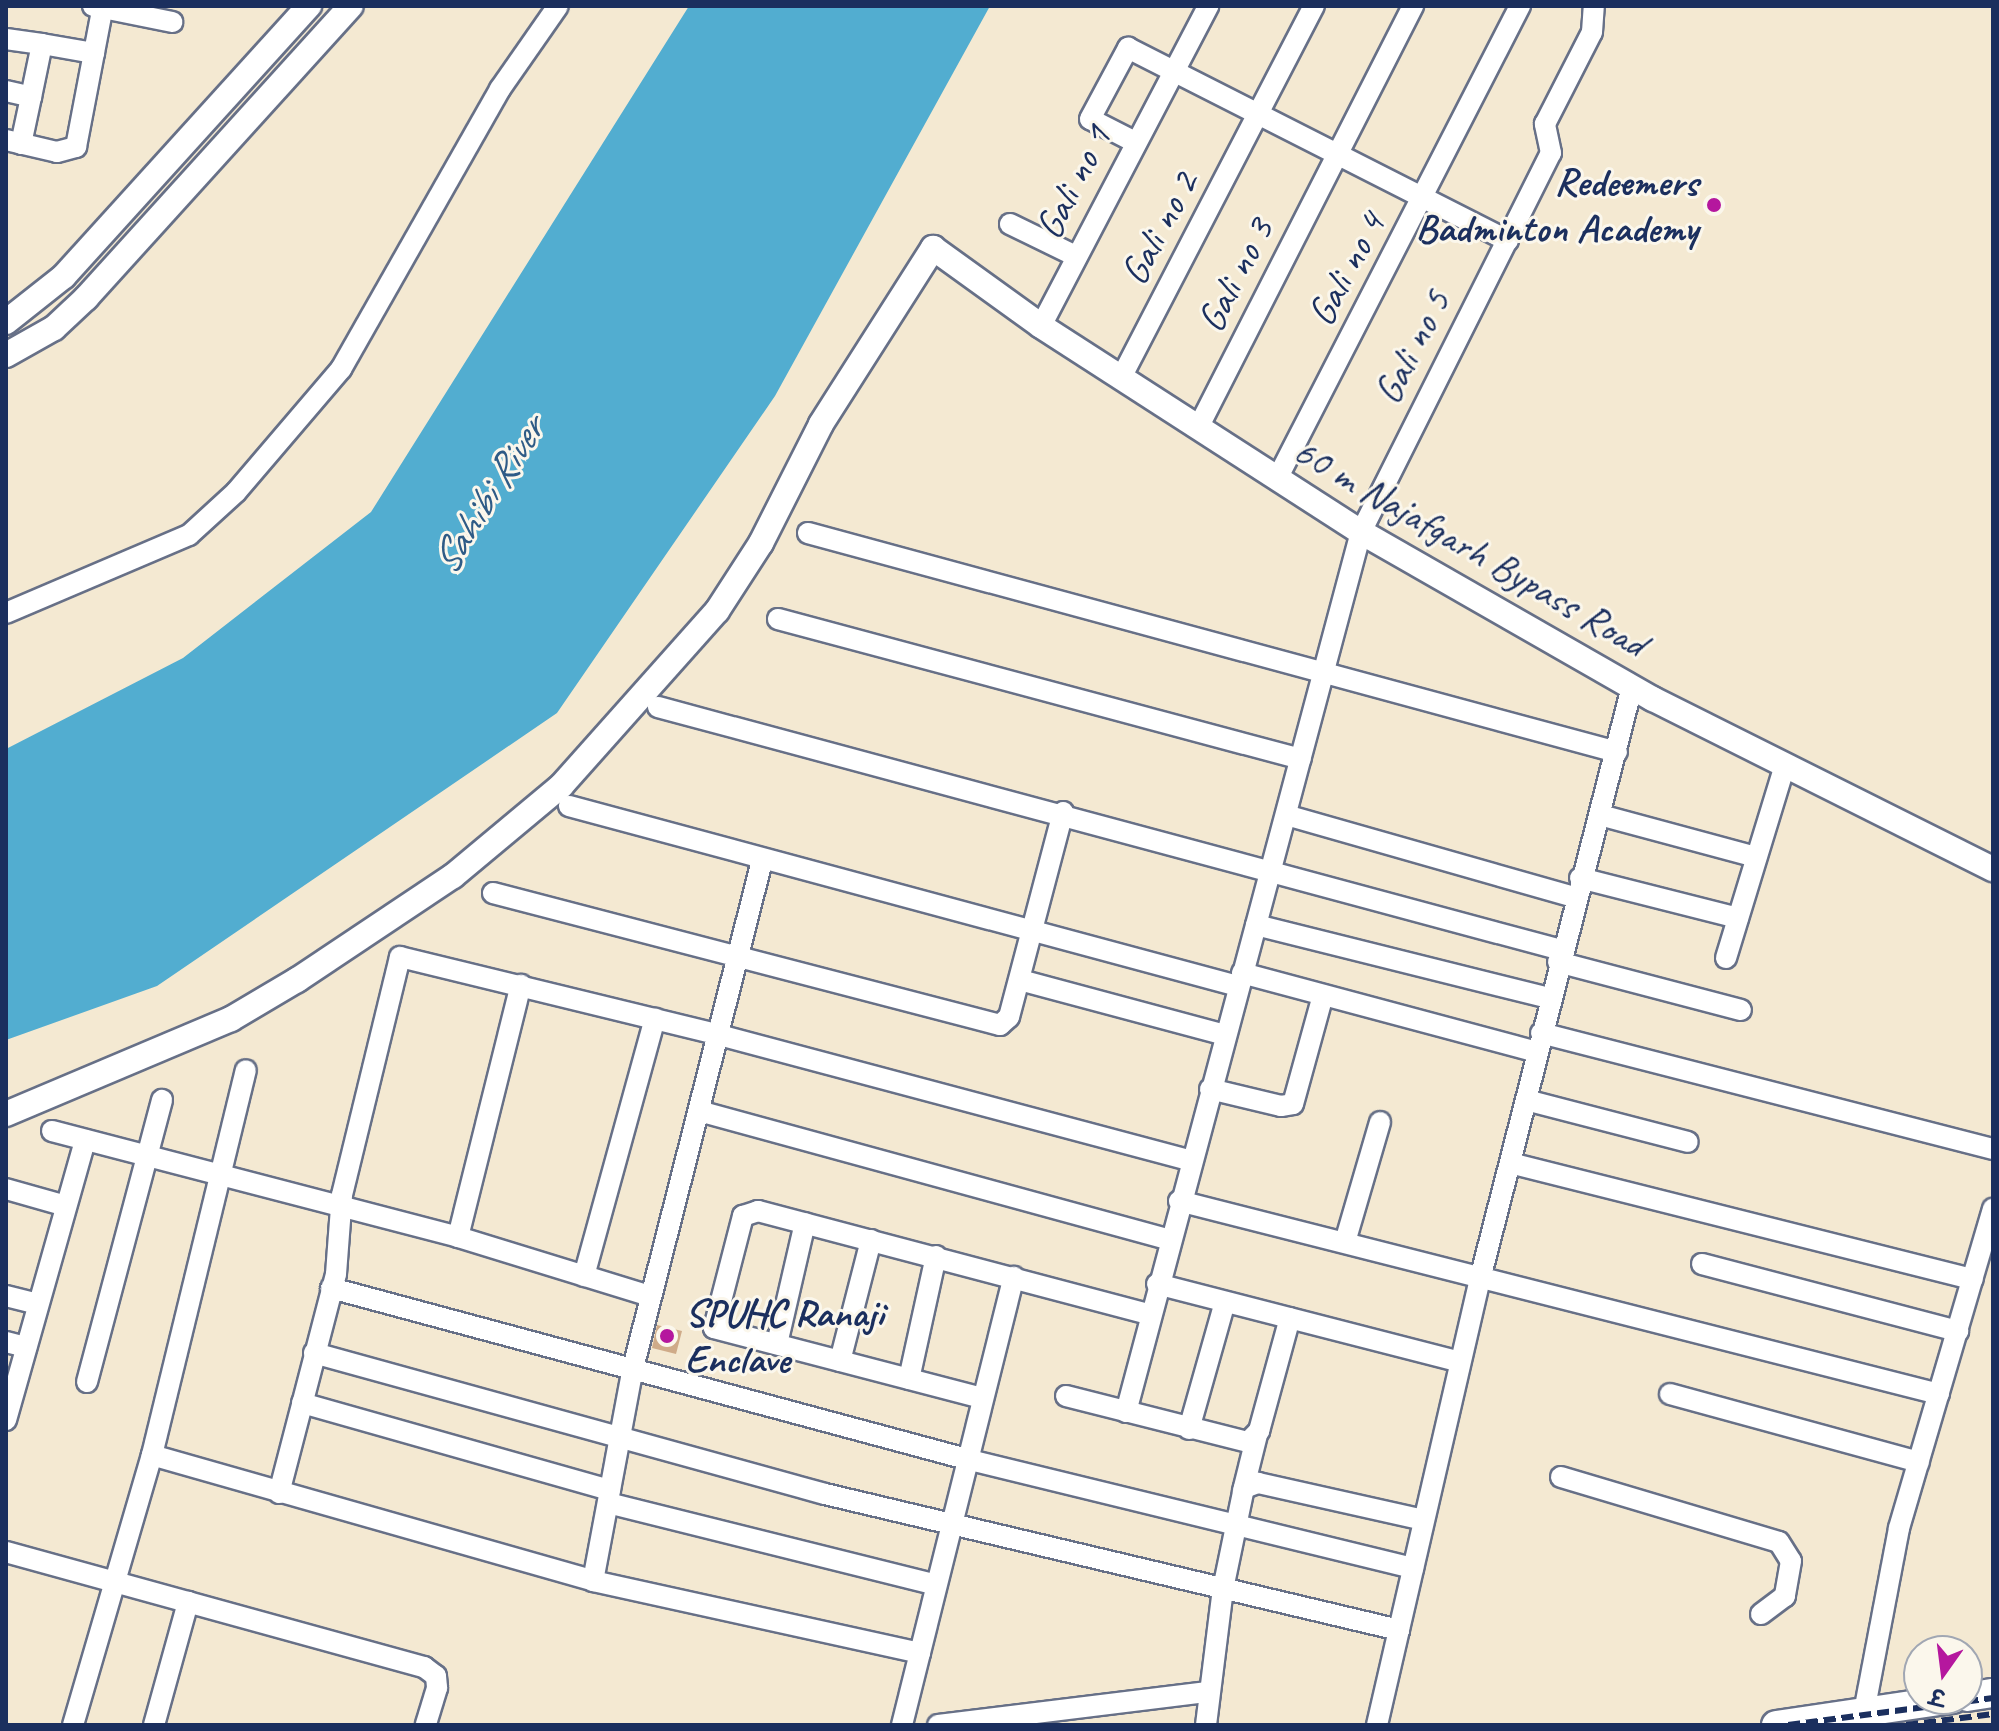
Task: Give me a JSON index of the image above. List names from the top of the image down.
{
  "streets": {
    "street": [
      "Gali no 1",
      "Gali no 2",
      "Gali no 4",
      "Gali no 3",
      "Gali no 5",
      "60 m Najafgarh Bypass Road"
    ]
  },
  "crossings": [
    ["Gali no 1", "60 m Najafgarh Bypass Road"],
    ["Gali no 2", "60 m Najafgarh Bypass Road"],
    ["Gali no 4", "60 m Najafgarh Bypass Road"],
    ["Gali no 3", "60 m Najafgarh Bypass Road"],
    ["Gali no 5", "60 m Najafgarh Bypass Road"]
  ],
  "water": ["Sahibi River"],
  "places": ["Redeemers Badminton Academy", "SPUHC Ranaji Enclave"],
  "north": "bottom"
}
